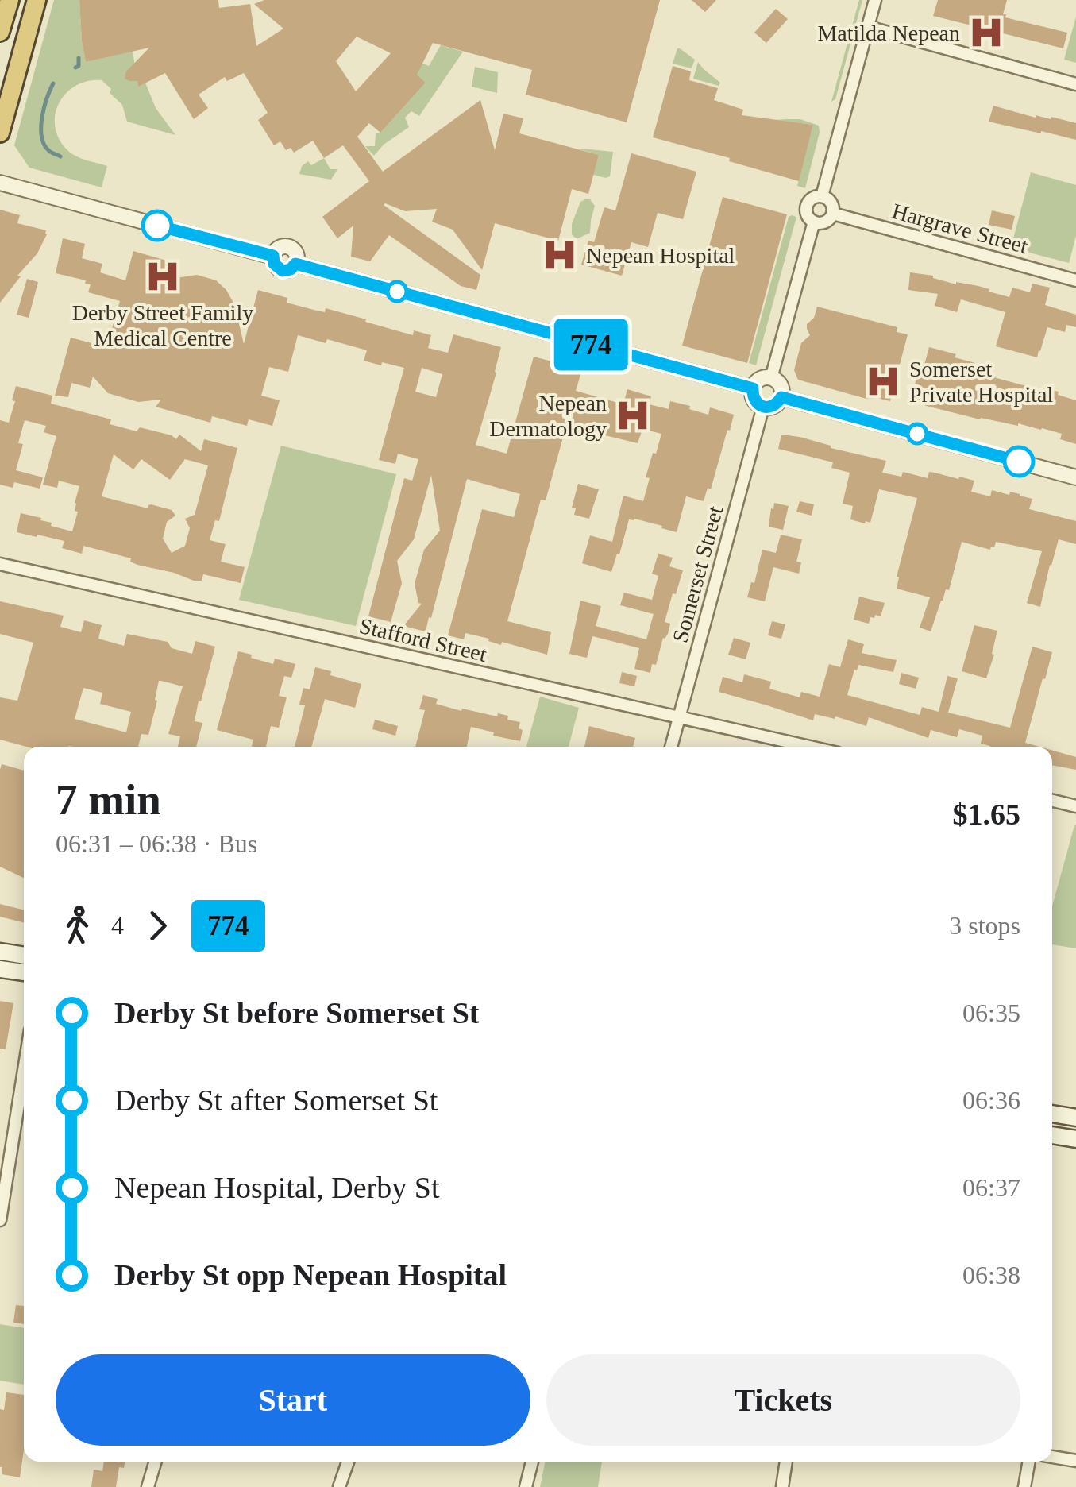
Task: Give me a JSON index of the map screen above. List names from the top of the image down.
{
  "streets": {
    "street": ["Hargrave Street", "Somerset Street", "Stafford Street"]
  },
  "crossings": [
    ["Somerset Street", "Stafford Street"]
  ],
  "places": {
    "hospital": [
      "Matilda Nepean",
      "Nepean Hospital",
      "Derby Street Family Medical Centre",
      "Somerset Private Hospital",
      "Nepean Dermatology"
    ]
  },
  "lines": ["bus line 774"],
  "page": {
    "on_map": "774",
    "heading": ["7 min", "06:31 – 06:38 · Bus", "$1.65"],
    "legs": ["4", "774", "3 stops"],
    "list": [
      {
        "name": "Derby St before Somerset St",
        "value": "06:35"
      },
      {
        "name": "Derby St after Somerset St",
        "value": "06:36"
      },
      {
        "name": "Nepean Hospital, Derby St",
        "value": "06:37"
      },
      {
        "name": "Derby St opp Nepean Hospital",
        "value": "06:38"
      }
    ],
    "buttons": ["Start", "Tickets"]
  }
}
